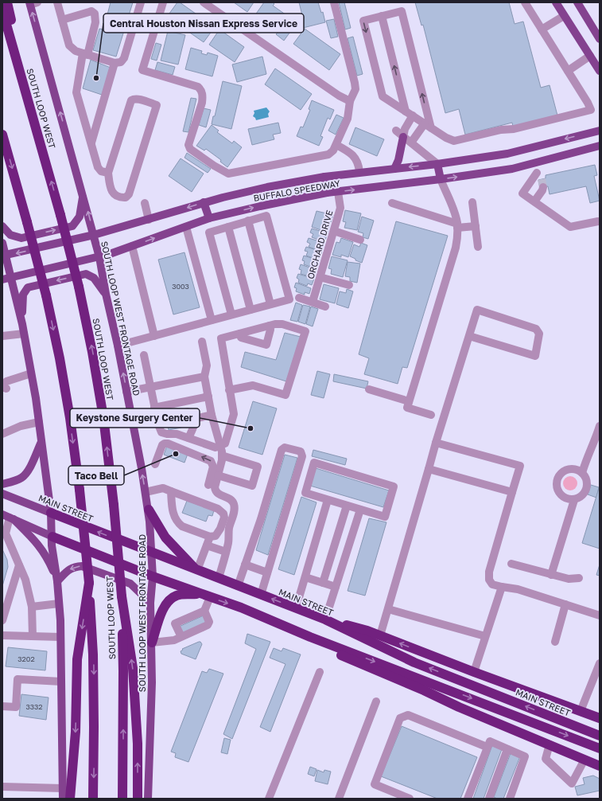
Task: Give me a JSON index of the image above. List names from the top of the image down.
{
  "streets": {
    "highway": ["SOUTH LOOP WEST", "MAIN STREET"],
    "main road": ["BUFFALO SPEEDWAY", "SOUTH LOOP WEST FRONTAGE ROAD"],
    "street": ["ORCHARD DRIVE"]
  },
  "crossings": [
    ["BUFFALO SPEEDWAY", "ORCHARD DRIVE"],
    ["BUFFALO SPEEDWAY", "SOUTH LOOP WEST FRONTAGE ROAD"],
    ["SOUTH LOOP WEST FRONTAGE ROAD", "MAIN STREET"]
  ],
  "one_way": ["SOUTH LOOP WEST FRONTAGE ROAD", "MAIN STREET"],
  "places": ["Central Houston Nissan Express Service", "Keystone Surgery Center", "Taco Bell"],
  "house_numbers": ["3003", "3202", "3332"]
}
